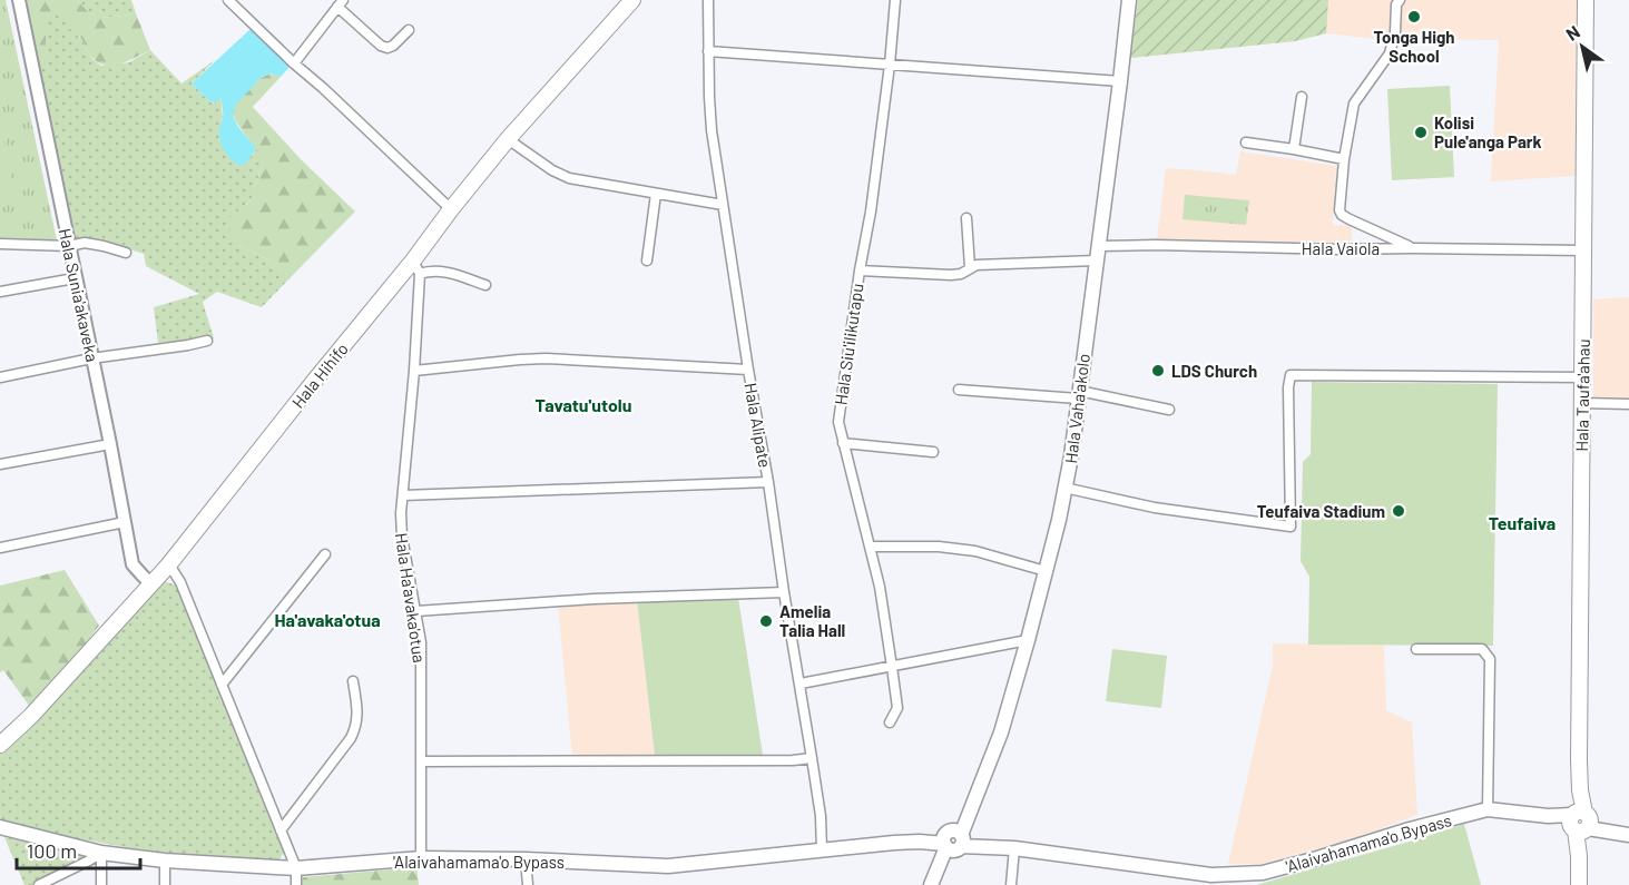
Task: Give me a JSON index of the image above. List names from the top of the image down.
{
  "streets": {
    "main road": [
      "Hala Hihifo",
      "Hala Taufa'ahau",
      "Hala Vaha'akolo",
      "'Alaivahamama'o Bypass"
    ],
    "street": [
      "Hala Vaiola",
      "Hala Sunia'akaveka",
      "Hala Siu'ilikutapu",
      "Hala Alipate",
      "Hala Ha'avaka'otua"
    ]
  },
  "crossings": [
    ["Hala Vaiola", "Hala Siu'ilikutapu"],
    ["Hala Vaiola", "Hala Taufa'ahau"],
    ["Hala Vaiola", "Hala Vaha'akolo"],
    ["Hala Sunia'akaveka", "Hala Hihifo"],
    ["Hala Hihifo", "Hala Ha'avaka'otua"],
    ["Hala Taufa'ahau", "'Alaivahamama'o Bypass"],
    ["Hala Vaha'akolo", "'Alaivahamama'o Bypass"],
    ["Hala Alipate", "'Alaivahamama'o Bypass"],
    ["Hala Ha'avaka'otua", "'Alaivahamama'o Bypass"]
  ],
  "districts": ["Tavatu'utolu", "Teufaiva", "Ha'avaka'otua"],
  "places": [
    "Tonga High School",
    "Kolisi Pule'anga Park",
    "LDS Church",
    "Teufaiva Stadium",
    "Amelia Talia Hall"
  ],
  "scale_bar": "100 m",
  "north": "top left"
}
